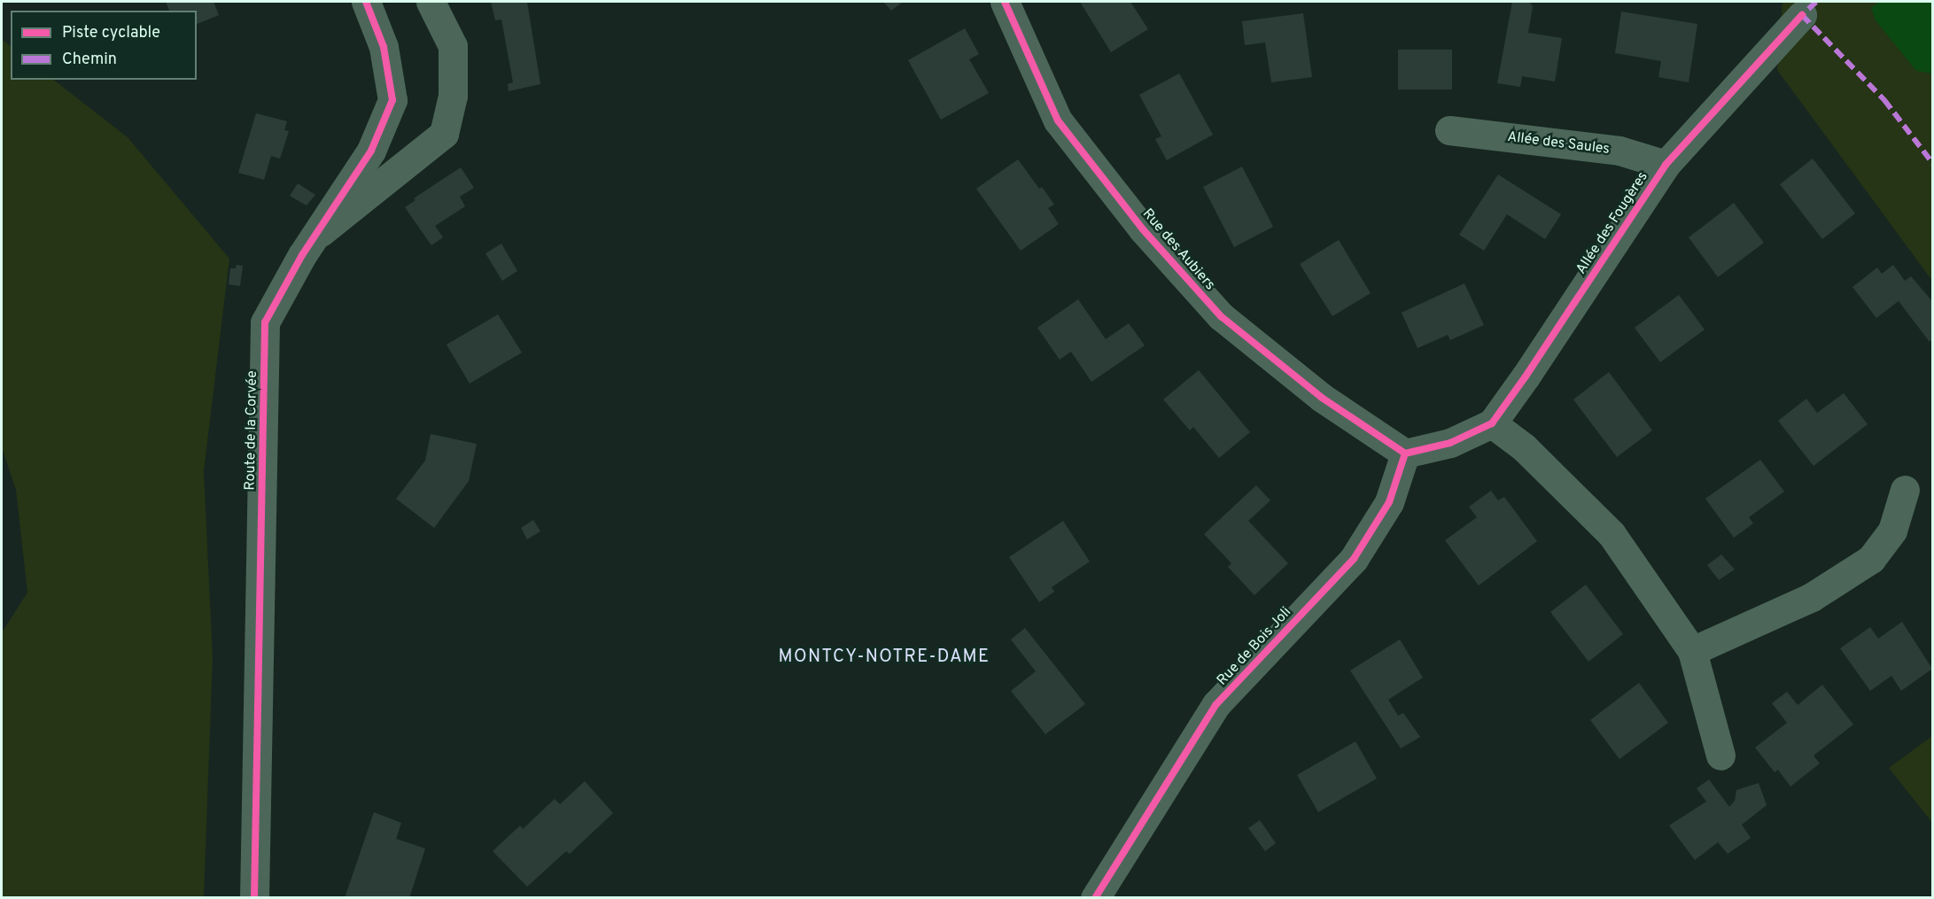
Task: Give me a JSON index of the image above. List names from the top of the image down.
{
  "streets": {
    "street": [
      "Allée des Saules",
      "Allée des Fougères",
      "Rue des Aubiers",
      "Route de la Corvée",
      "Rue de Bois Joli"
    ]
  },
  "crossings": [
    ["Allée des Saules", "Allée des Fougères"],
    ["Allée des Fougères", "Rue des Aubiers"],
    ["Allée des Fougères", "Rue de Bois Joli"],
    ["Rue des Aubiers", "Rue de Bois Joli"]
  ],
  "districts": ["MONTCY-NOTRE-DAME"],
  "legend": ["Piste cyclable", "Chemin"]
}
